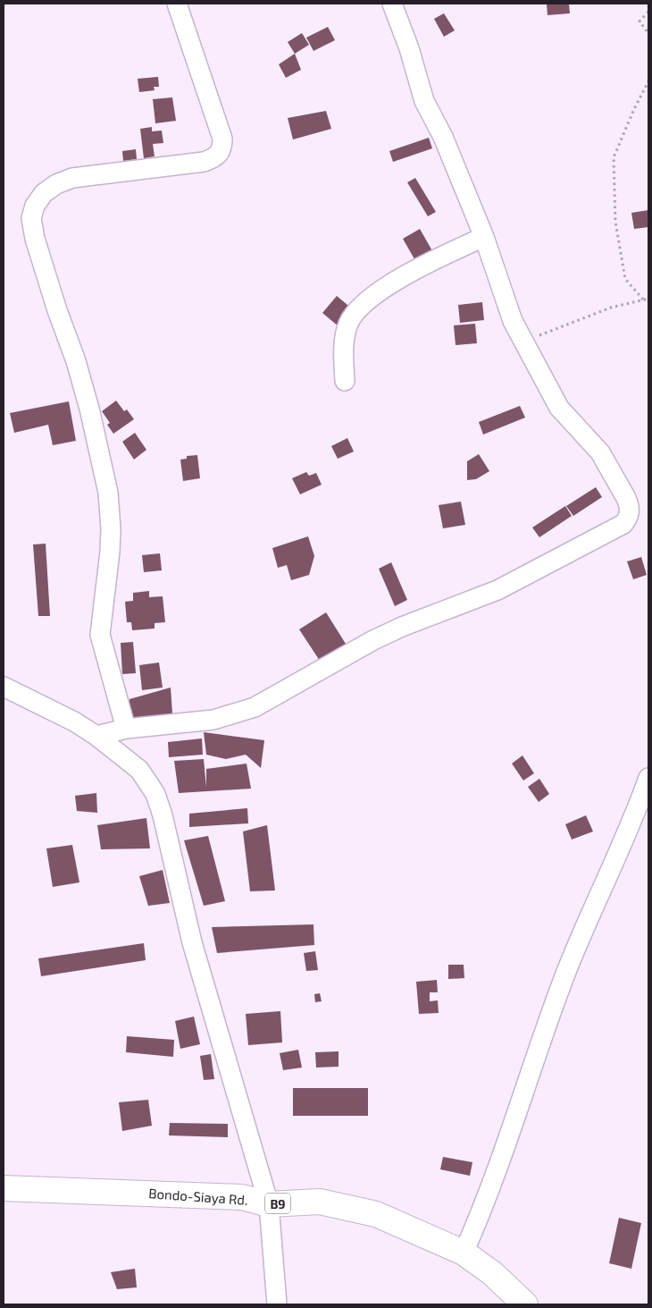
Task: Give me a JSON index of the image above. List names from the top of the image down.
{
  "streets": {
    "highway": ["Bondo-Siaya Rd.", "B9"]
  }
}
